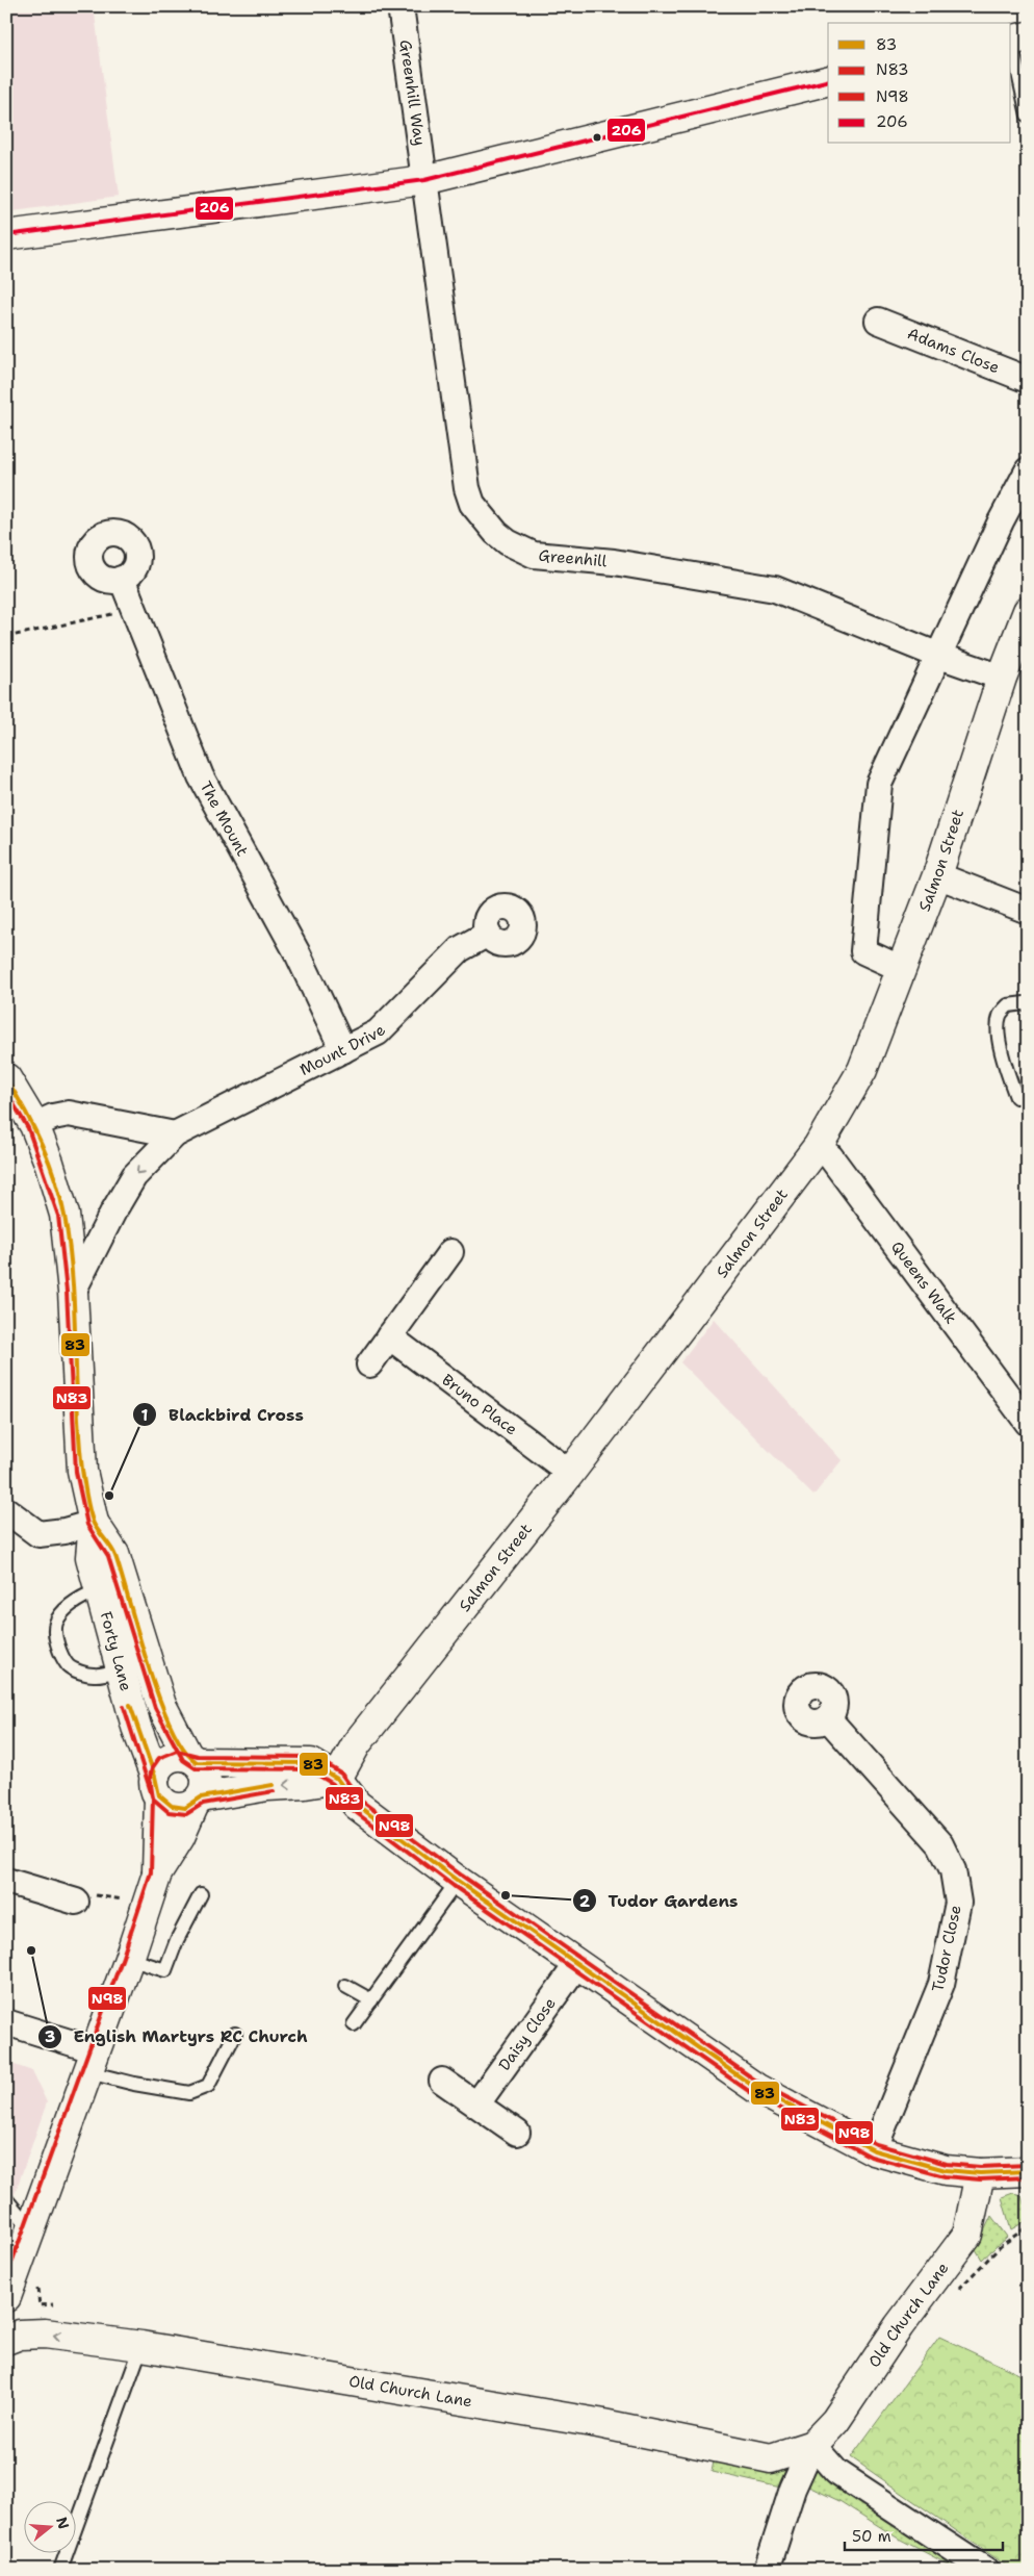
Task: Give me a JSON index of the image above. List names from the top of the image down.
{
  "streets": {
    "main road": ["Salmon Street", "Forty Lane", "Old Church Lane"],
    "street": [
      "Greenhill Way",
      "Adams Close",
      "Greenhill",
      "The Mount",
      "Mount Drive",
      "Queens Walk",
      "Bruno Place",
      "Tudor Close",
      "Daisy Close"
    ]
  },
  "crossings": [
    ["Greenhill Way", "Greenhill"],
    ["Greenhill", "Salmon Street"],
    ["The Mount", "Mount Drive"],
    ["Salmon Street", "Queens Walk"],
    ["Salmon Street", "Bruno Place"],
    ["Mount Drive", "Forty Lane"]
  ],
  "places": ["Blackbird Cross", "Tudor Gardens", "English Martyrs RC Church"],
  "lines": [
    "transit line 206",
    "transit line 83",
    "transit line N83",
    "transit line N98"
  ],
  "legend": [
    "83",
    "N83",
    "N98",
    "206"
  ],
  "scale_bar": "50 m",
  "north": "right"
}
